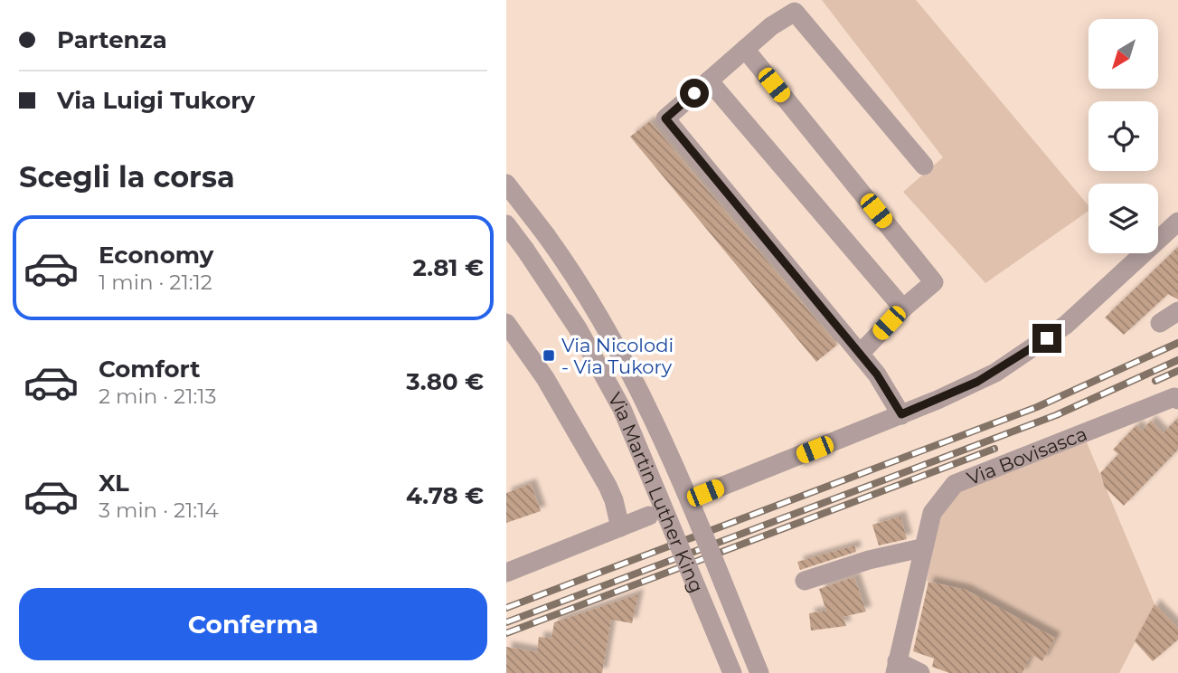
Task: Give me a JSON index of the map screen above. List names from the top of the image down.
{
  "streets": {
    "street": ["Via Bovisasca", "Via Martin Luther King"]
  },
  "places": {
    "transit": ["Via Nicolodi - Via Tukory"]
  },
  "north": "bottom left",
  "page": {
    "banner": ["Partenza", "Via Luigi Tukory"],
    "heading": "Scegli la corsa",
    "list": [
      {
        "name": "Economy",
        "note": "1 min · 21:12",
        "value": "2.81 €"
      },
      {
        "name": "Comfort",
        "note": "2 min · 21:13",
        "value": "3.80 €"
      },
      {
        "name": "XL",
        "note": "3 min · 21:14",
        "value": "4.78 €"
      }
    ],
    "buttons": "Conferma"
  }
}
